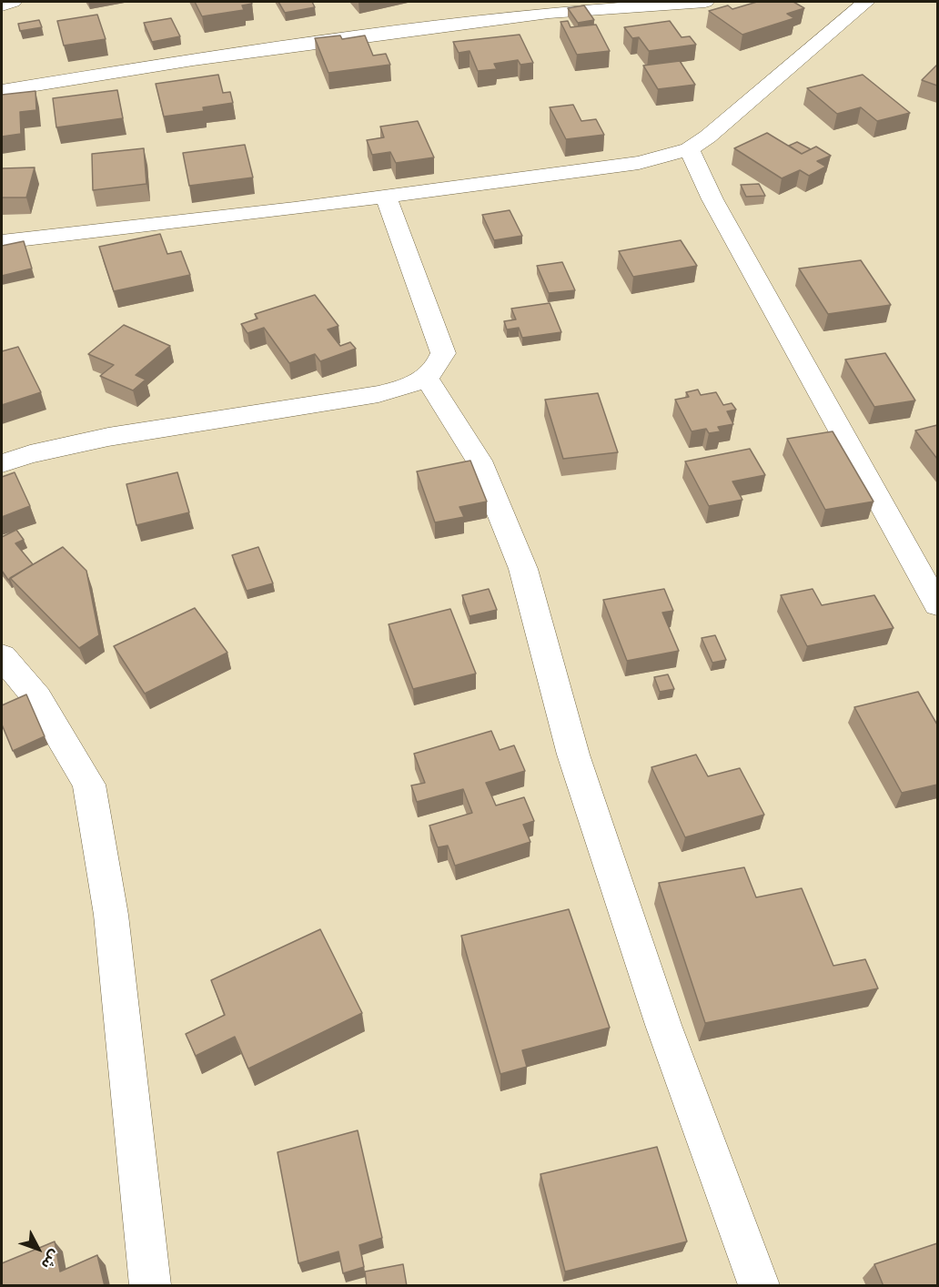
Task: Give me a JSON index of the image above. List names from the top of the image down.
{
  "north": "bottom right"
}
